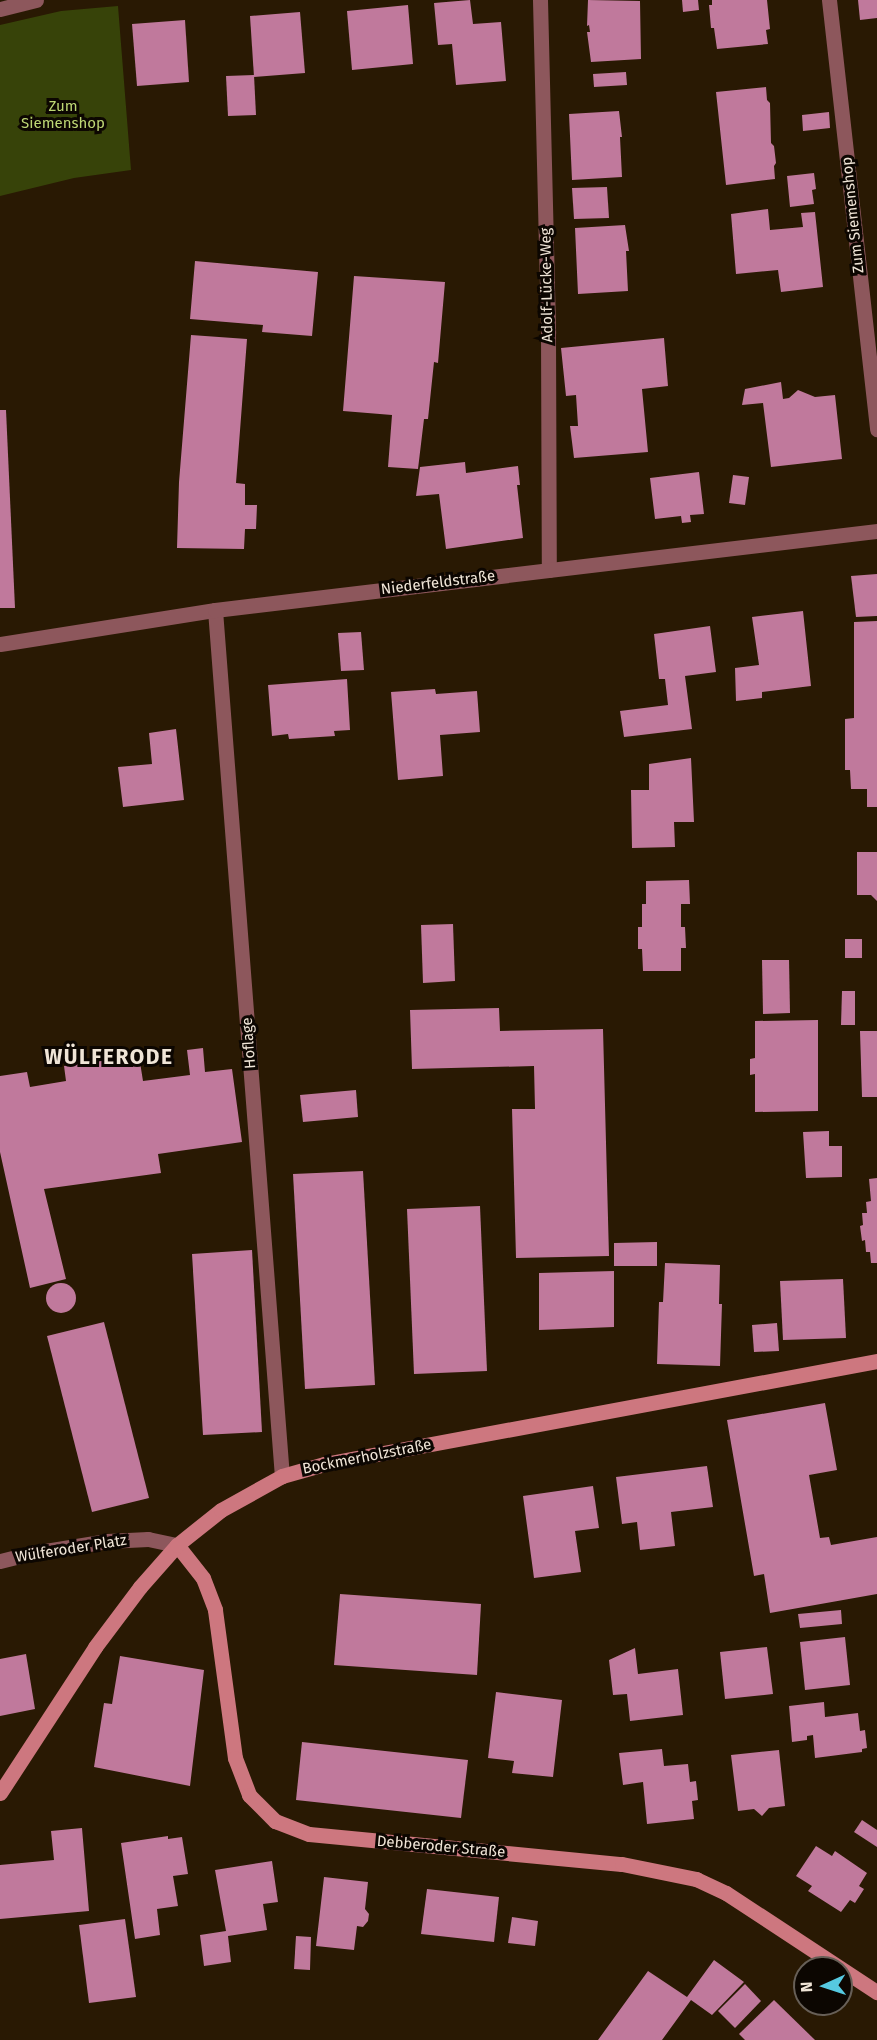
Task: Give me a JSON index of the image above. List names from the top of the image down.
{
  "streets": {
    "main road": ["Bockmerholzstraße", "Debberoder Straße"],
    "street": [
      "Zum Siemenshop",
      "Adolf-Lücke-Weg",
      "Niederfeldstraße",
      "Hoflage",
      "Wülferoder Platz"
    ]
  },
  "crossings": [
    ["Adolf-Lücke-Weg", "Niederfeldstraße"],
    ["Niederfeldstraße", "Hoflage"],
    ["Hoflage", "Bockmerholzstraße"],
    ["Bockmerholzstraße", "Wülferoder Platz"],
    ["Bockmerholzstraße", "Debberoder Straße"],
    ["Wülferoder Platz", "Debberoder Straße"]
  ],
  "districts": ["WÜLFERODE"],
  "parks": ["Zum Siemenshop"],
  "north": "left"
}
